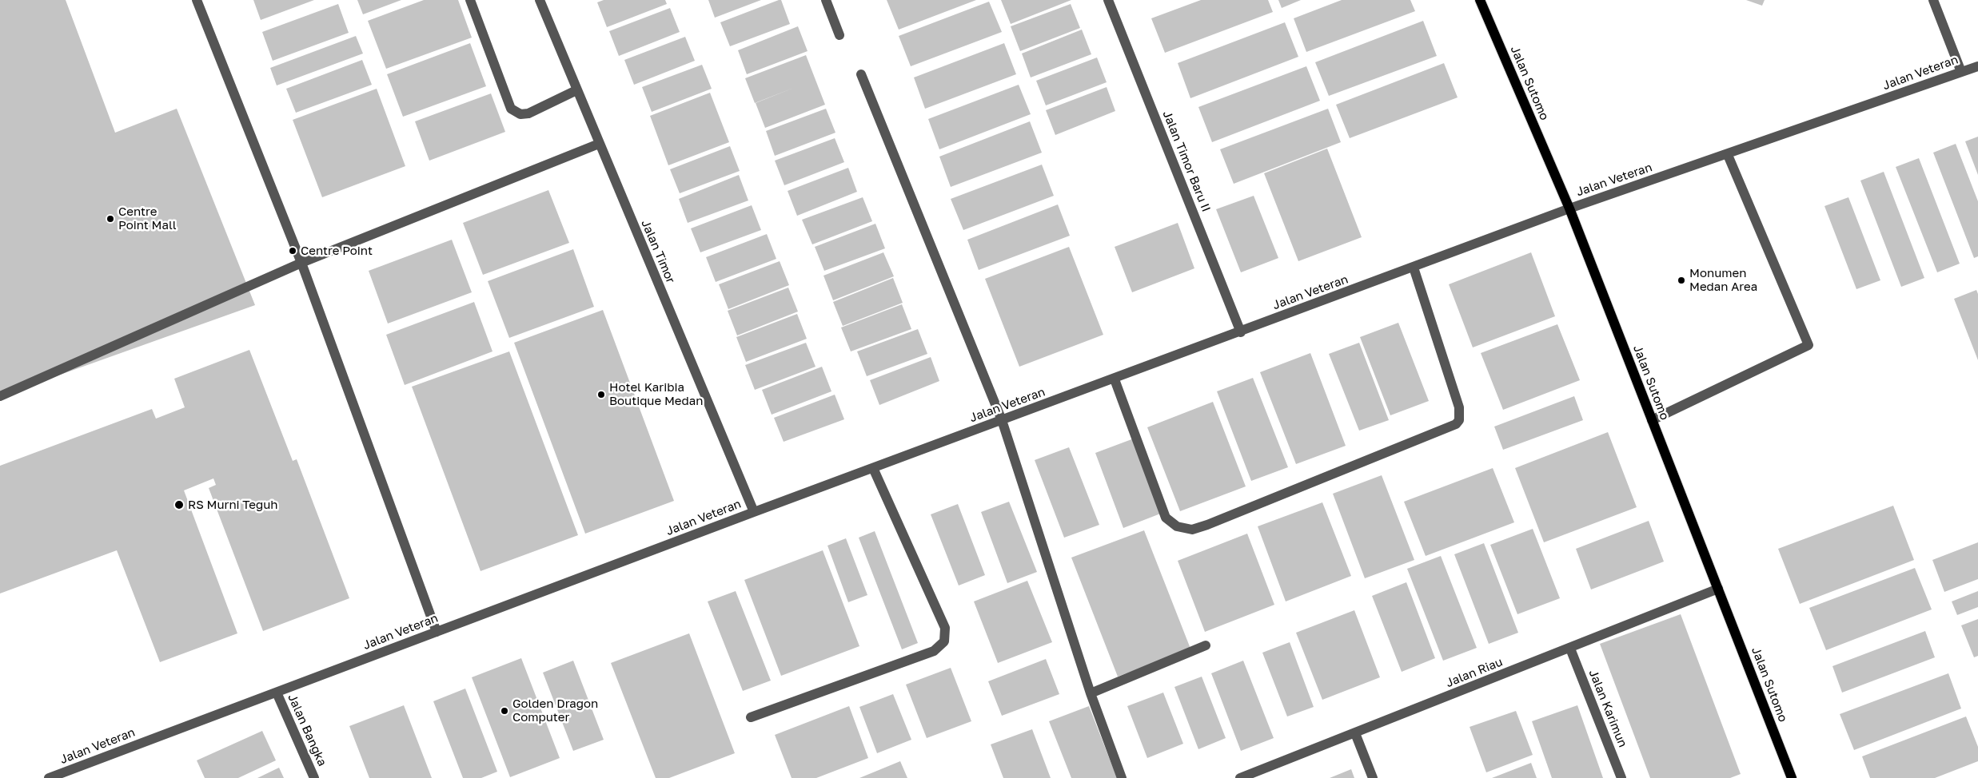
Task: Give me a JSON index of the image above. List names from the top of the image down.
{
  "streets": {
    "main road": ["Jalan Sutomo"],
    "street": [
      "Jalan Veteran",
      "Jalan Timor Baru II",
      "Jalan Timor",
      "Jalan Riau",
      "Jalan Karimun",
      "Jalan Bangka"
    ]
  },
  "crossings": [
    ["Jalan Veteran", "Jalan Sutomo"],
    ["Jalan Veteran", "Jalan Timor Baru II"],
    ["Jalan Veteran", "Jalan Timor"],
    ["Jalan Veteran", "Jalan Bangka"],
    ["Jalan Sutomo", "Jalan Riau"],
    ["Jalan Riau", "Jalan Karimun"]
  ],
  "places": [
    "Centre Point Mall",
    "Centre Point",
    "Monumen Medan Area",
    "Hotel Karibia Boutique Medan",
    "RS Murni Teguh",
    "Golden Dragon Computer"
  ]
}
